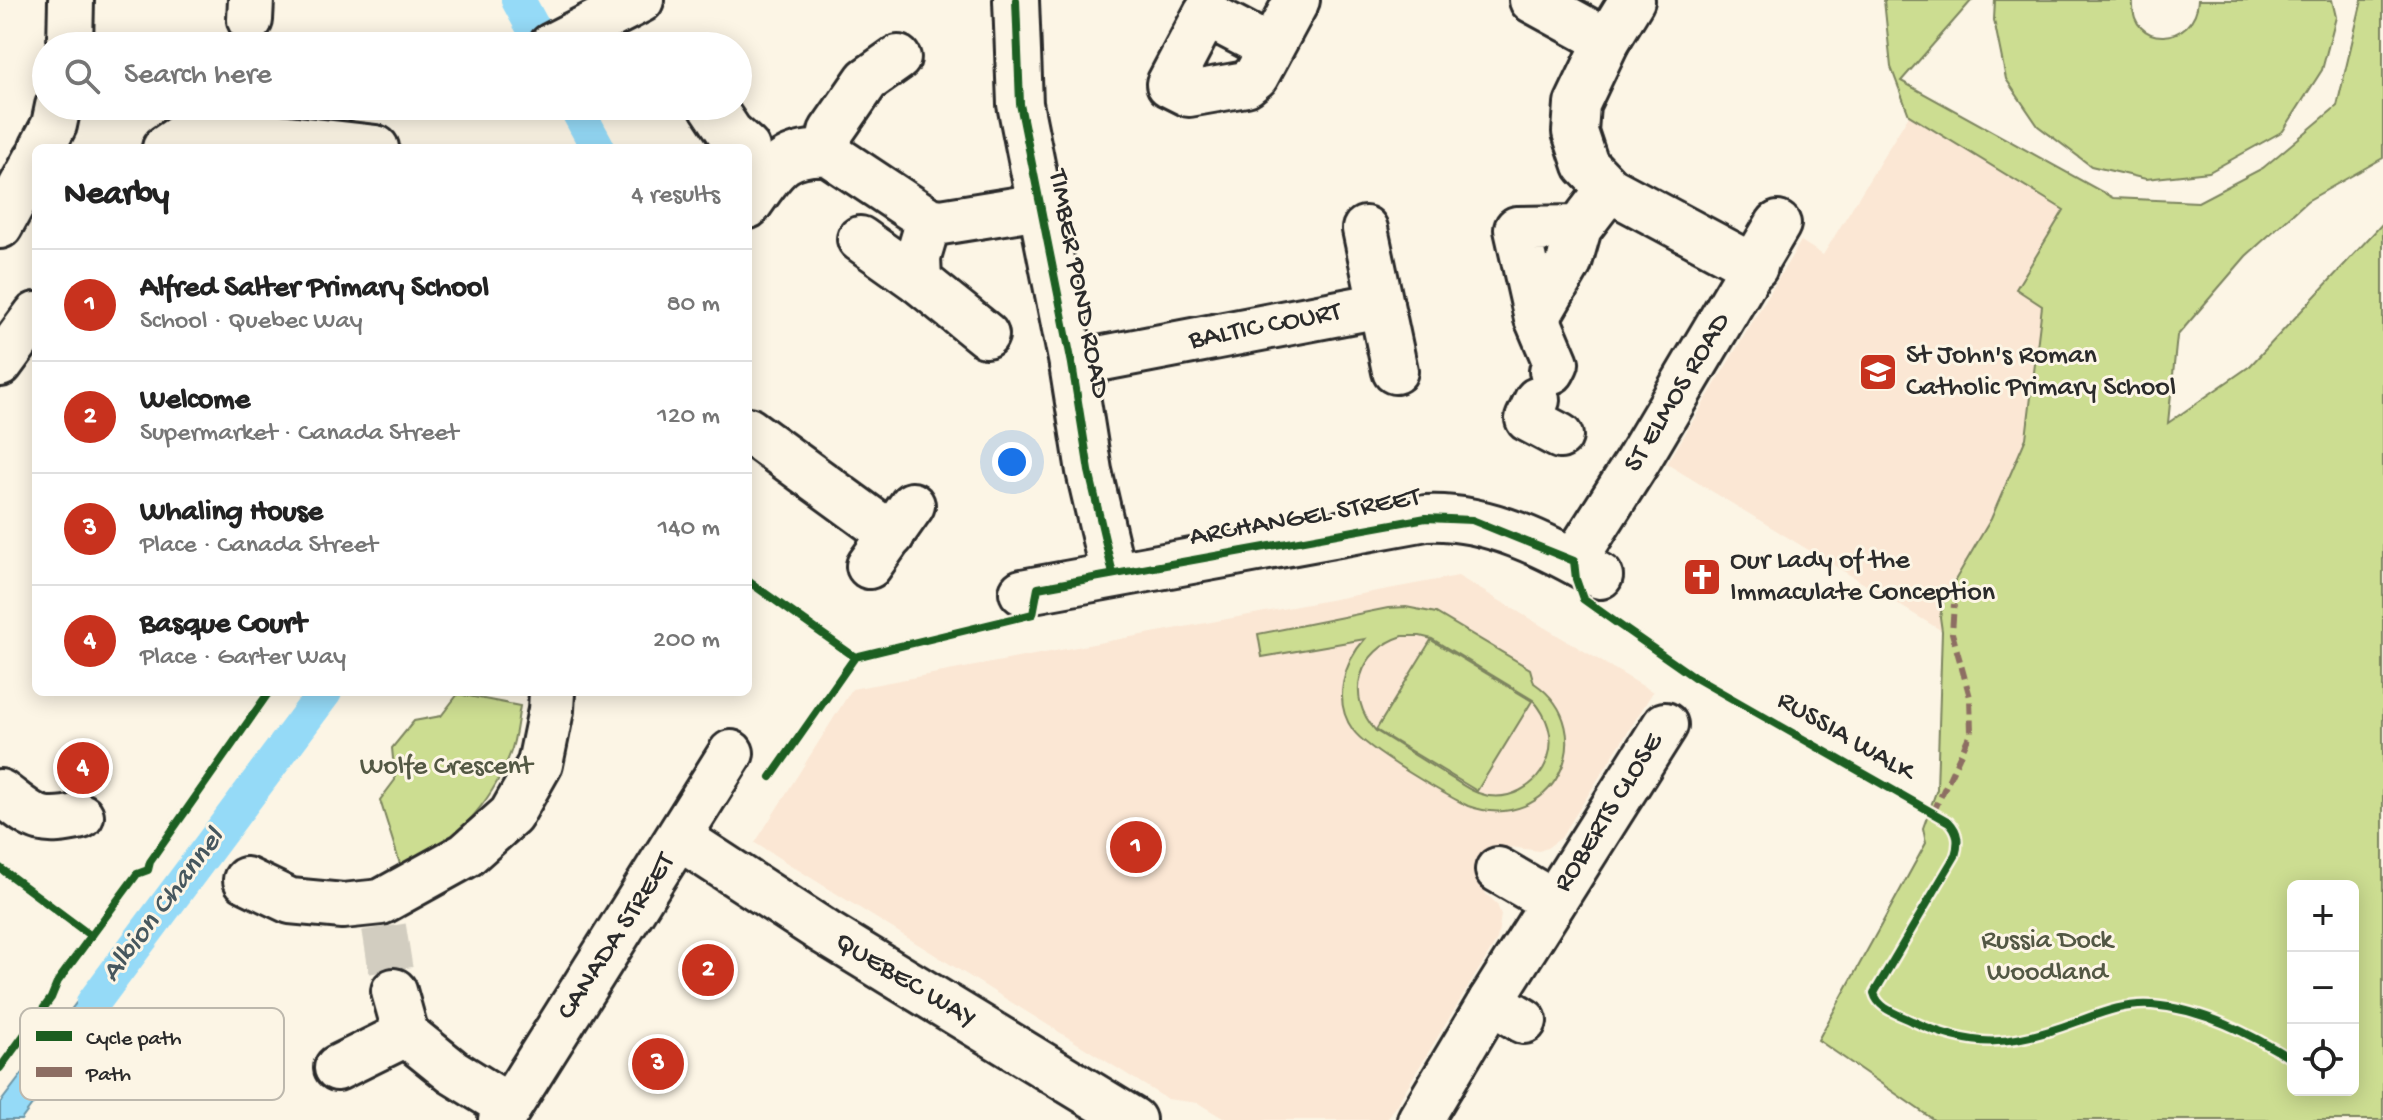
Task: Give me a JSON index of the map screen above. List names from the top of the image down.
{
  "streets": {
    "street": [
      "TIMBER POND ROAD",
      "BALTIC COURT",
      "ST ELMOS ROAD",
      "ARCHANGEL STREET",
      "ROBERTS CLOSE",
      "CANADA STREET",
      "QUEBEC WAY"
    ],
    "cycle path": ["RUSSIA WALK"]
  },
  "crossings": [
    ["TIMBER POND ROAD", "BALTIC COURT"],
    ["TIMBER POND ROAD", "ARCHANGEL STREET"],
    ["ST ELMOS ROAD", "ARCHANGEL STREET"],
    ["CANADA STREET", "QUEBEC WAY"]
  ],
  "water": ["Albion Channel"],
  "parks": ["Wolfe Crescent", "Russia Dock Woodland"],
  "places": {
    "school or university": ["St John's Roman Catholic Primary School"],
    "church": ["Our Lady of the Immaculate Conception"]
  },
  "legend": ["Cycle path", "Path"],
  "page": {
    "search": "Search here",
    "heading": ["Nearby", "4 results"],
    "list": [
      {
        "mark": "1",
        "name": "Alfred Salter Primary School",
        "note": "School · Quebec Way",
        "value": "80 m"
      },
      {
        "mark": "2",
        "name": "Welcome",
        "note": "Supermarket · Canada Street",
        "value": "120 m"
      },
      {
        "mark": "3",
        "name": "Whaling House",
        "note": "Place · Canada Street",
        "value": "140 m"
      },
      {
        "mark": "4",
        "name": "Basque Court",
        "note": "Place · Garter Way",
        "value": "200 m"
      }
    ],
    "pins": [
      "4",
      "1",
      "2",
      "3"
    ],
    "map_buttons": ["+", "−"]
  }
}
